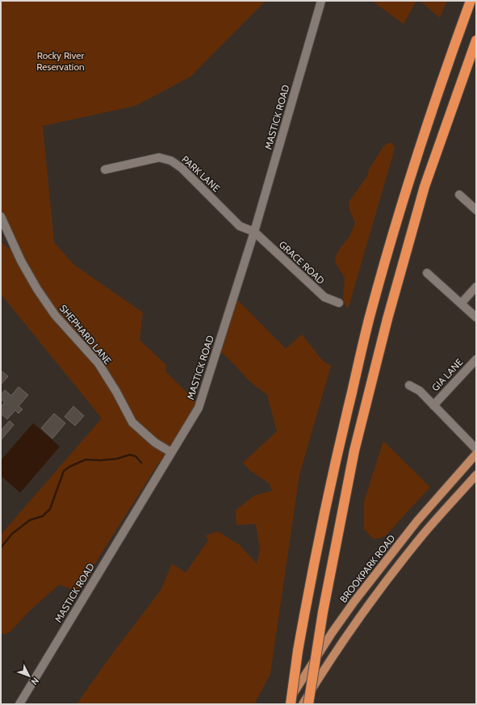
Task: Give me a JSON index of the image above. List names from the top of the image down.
{
  "streets": {
    "main road": ["BROOKPARK ROAD"],
    "street": [
      "MASTICK ROAD",
      "PARK LANE",
      "GRACE ROAD",
      "SHEPHARD LANE",
      "GIA LANE"
    ]
  },
  "crossings": [
    ["MASTICK ROAD", "PARK LANE"],
    ["MASTICK ROAD", "GRACE ROAD"],
    ["MASTICK ROAD", "SHEPHARD LANE"],
    ["PARK LANE", "GRACE ROAD"]
  ],
  "parks": ["Rocky River Reservation"],
  "north": "bottom right"
}
